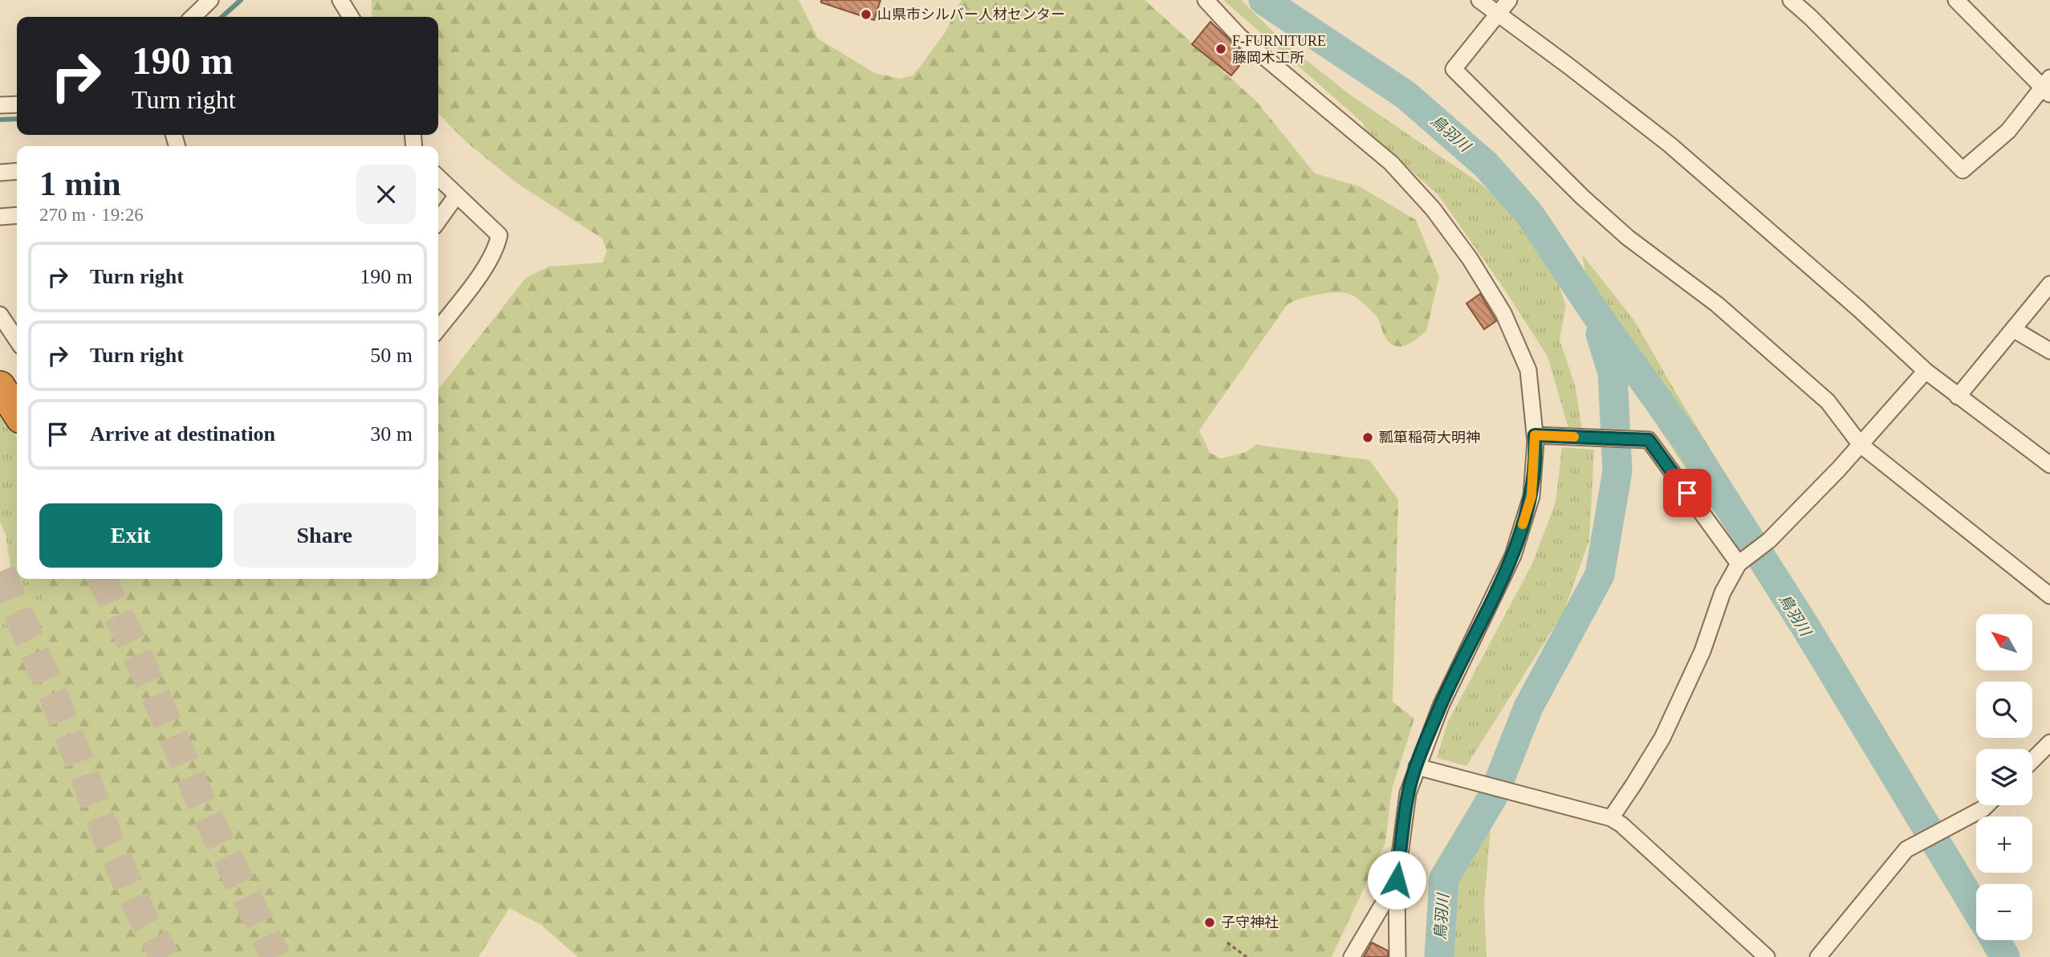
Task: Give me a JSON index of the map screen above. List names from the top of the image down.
{
  "water": ["鳥羽川"],
  "places": [
    "山県市シルバー人材センター",
    "F-FURNITURE 藤岡木工所",
    "瓢箪稲荷大明神",
    "子守神社"
  ],
  "north": "top left",
  "page": {
    "turn": ["190 m", "Turn right"],
    "heading": ["1 min", "270 m · 19:26"],
    "list": [
      {
        "name": "Turn right",
        "value": "190 m"
      },
      {
        "name": "Turn right",
        "value": "50 m"
      },
      {
        "name": "Arrive at destination",
        "value": "30 m"
      }
    ],
    "buttons": ["Exit", "Share"],
    "map_buttons": ["+", "−"]
  }
}
